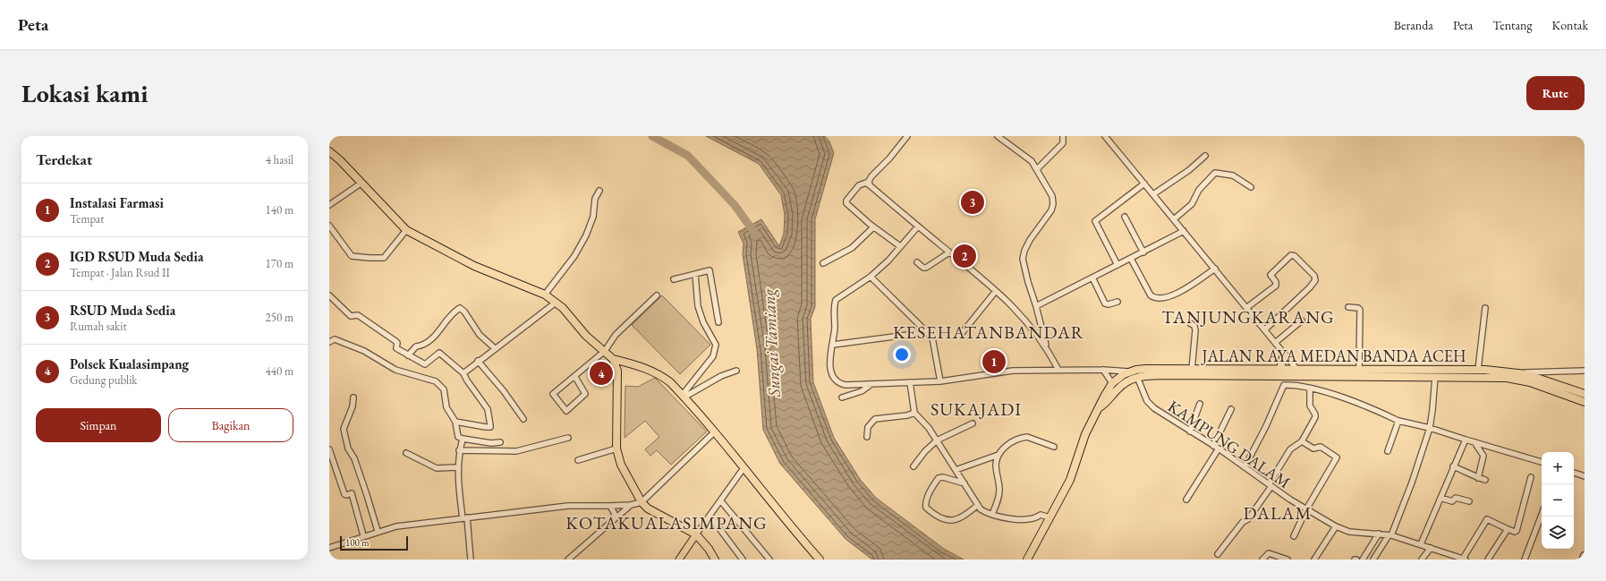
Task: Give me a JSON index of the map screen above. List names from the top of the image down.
{
  "streets": {
    "highway": ["JALAN RAYA MEDAN BANDA ACEH"],
    "street": ["KAMPUNG DALAM"]
  },
  "crossings": [
    ["JALAN RAYA MEDAN BANDA ACEH", "KAMPUNG DALAM"]
  ],
  "districts": [
    "TANJUNGKARANG",
    "KESEHATANBANDAR",
    "SUKAJADI",
    "DALAM",
    "KOTAKUALASIMPANG"
  ],
  "water": ["Sungai Tamiang"],
  "scale_bar": "100 m",
  "page": {
    "header": "Peta",
    "nav": [
      "Beranda",
      "Peta",
      "Tentang",
      "Kontak"
    ],
    "buttons": [
      "Rute",
      ["Simpan", "Bagikan"]
    ],
    "title": "Lokasi kami",
    "heading": ["Terdekat", "4 hasil"],
    "list": [
      {
        "mark": "1",
        "name": "Instalasi Farmasi",
        "note": "Tempat",
        "value": "140 m"
      },
      {
        "mark": "2",
        "name": "IGD RSUD Muda Sedia",
        "note": "Tempat · Jalan Rsud II",
        "value": "170 m"
      },
      {
        "mark": "3",
        "name": "RSUD Muda Sedia",
        "note": "Rumah sakit",
        "value": "250 m"
      },
      {
        "mark": "4",
        "name": "Polsek Kualasimpang",
        "note": "Gedung publik",
        "value": "440 m"
      }
    ],
    "pins": [
      "3",
      "2",
      "1",
      "4"
    ],
    "map_buttons": ["+", "−"],
    "scale": "100 m"
  }
}
